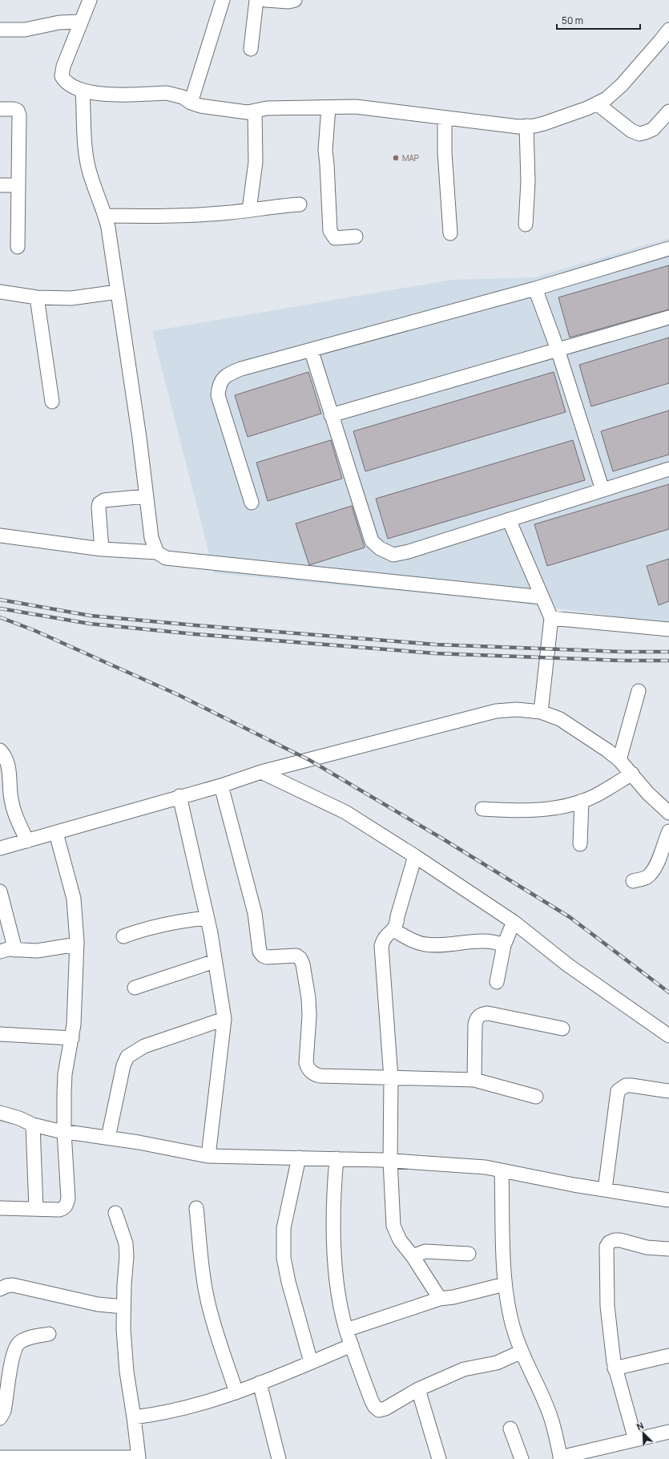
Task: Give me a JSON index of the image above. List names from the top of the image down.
{
  "places": ["MAP"],
  "scale_bar": "50 m",
  "north": "top left"
}
